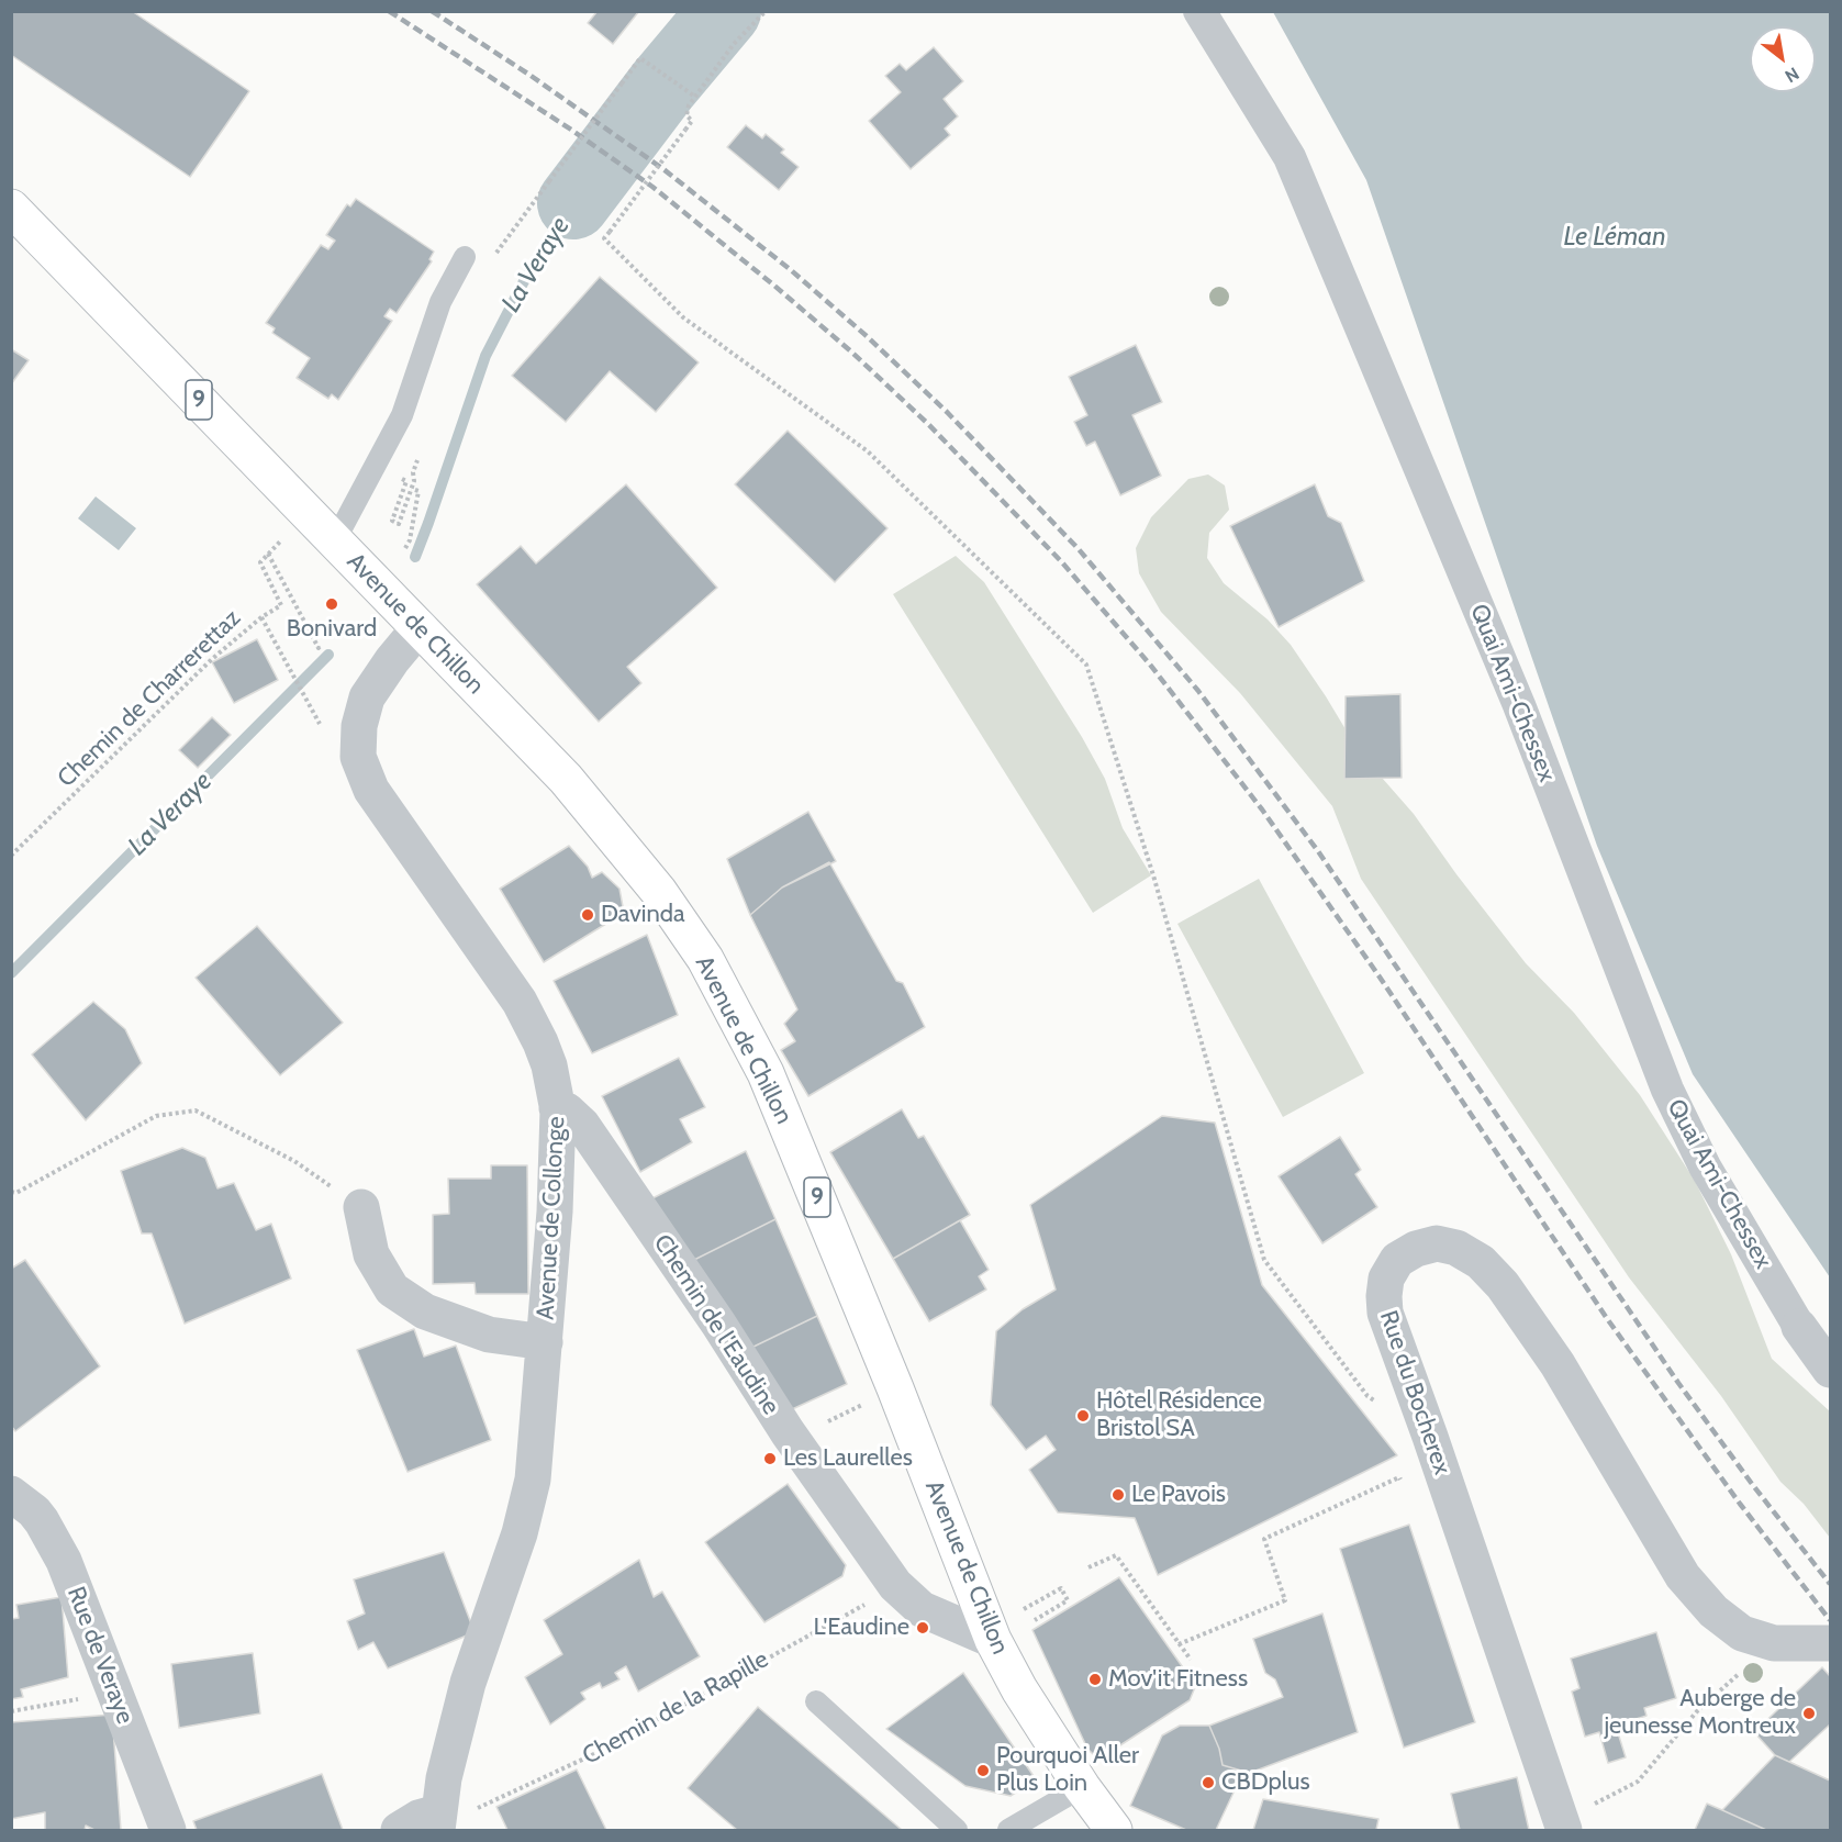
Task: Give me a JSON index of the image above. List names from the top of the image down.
{
  "streets": {
    "main road": ["9", "Avenue de Chillon"],
    "street": [
      "Quai Ami-Chessex",
      "Avenue de Collonge",
      "Chemin de l'Eaudine",
      "Rue du Bocherex",
      "Rue de Veraye"
    ],
    "path": ["Chemin de Charrerettaz", "Chemin de la Rapille"]
  },
  "crossings": [
    ["Avenue de Chillon", "Avenue de Collonge"],
    ["Avenue de Chillon", "Chemin de l'Eaudine"],
    ["Avenue de Collonge", "Chemin de l'Eaudine"]
  ],
  "water": ["Le Léman", "La Veraye"],
  "places": [
    "Bonivard",
    "Davinda",
    "Hôtel Résidence Bristol SA",
    "Les Laurelles",
    "Le Pavois",
    "L'Eaudine",
    "Mov'it Fitness",
    "Auberge de jeunesse Montreux",
    "Pourquoi Aller Plus Loin",
    "CBDplus"
  ],
  "north": "bottom right"
}
